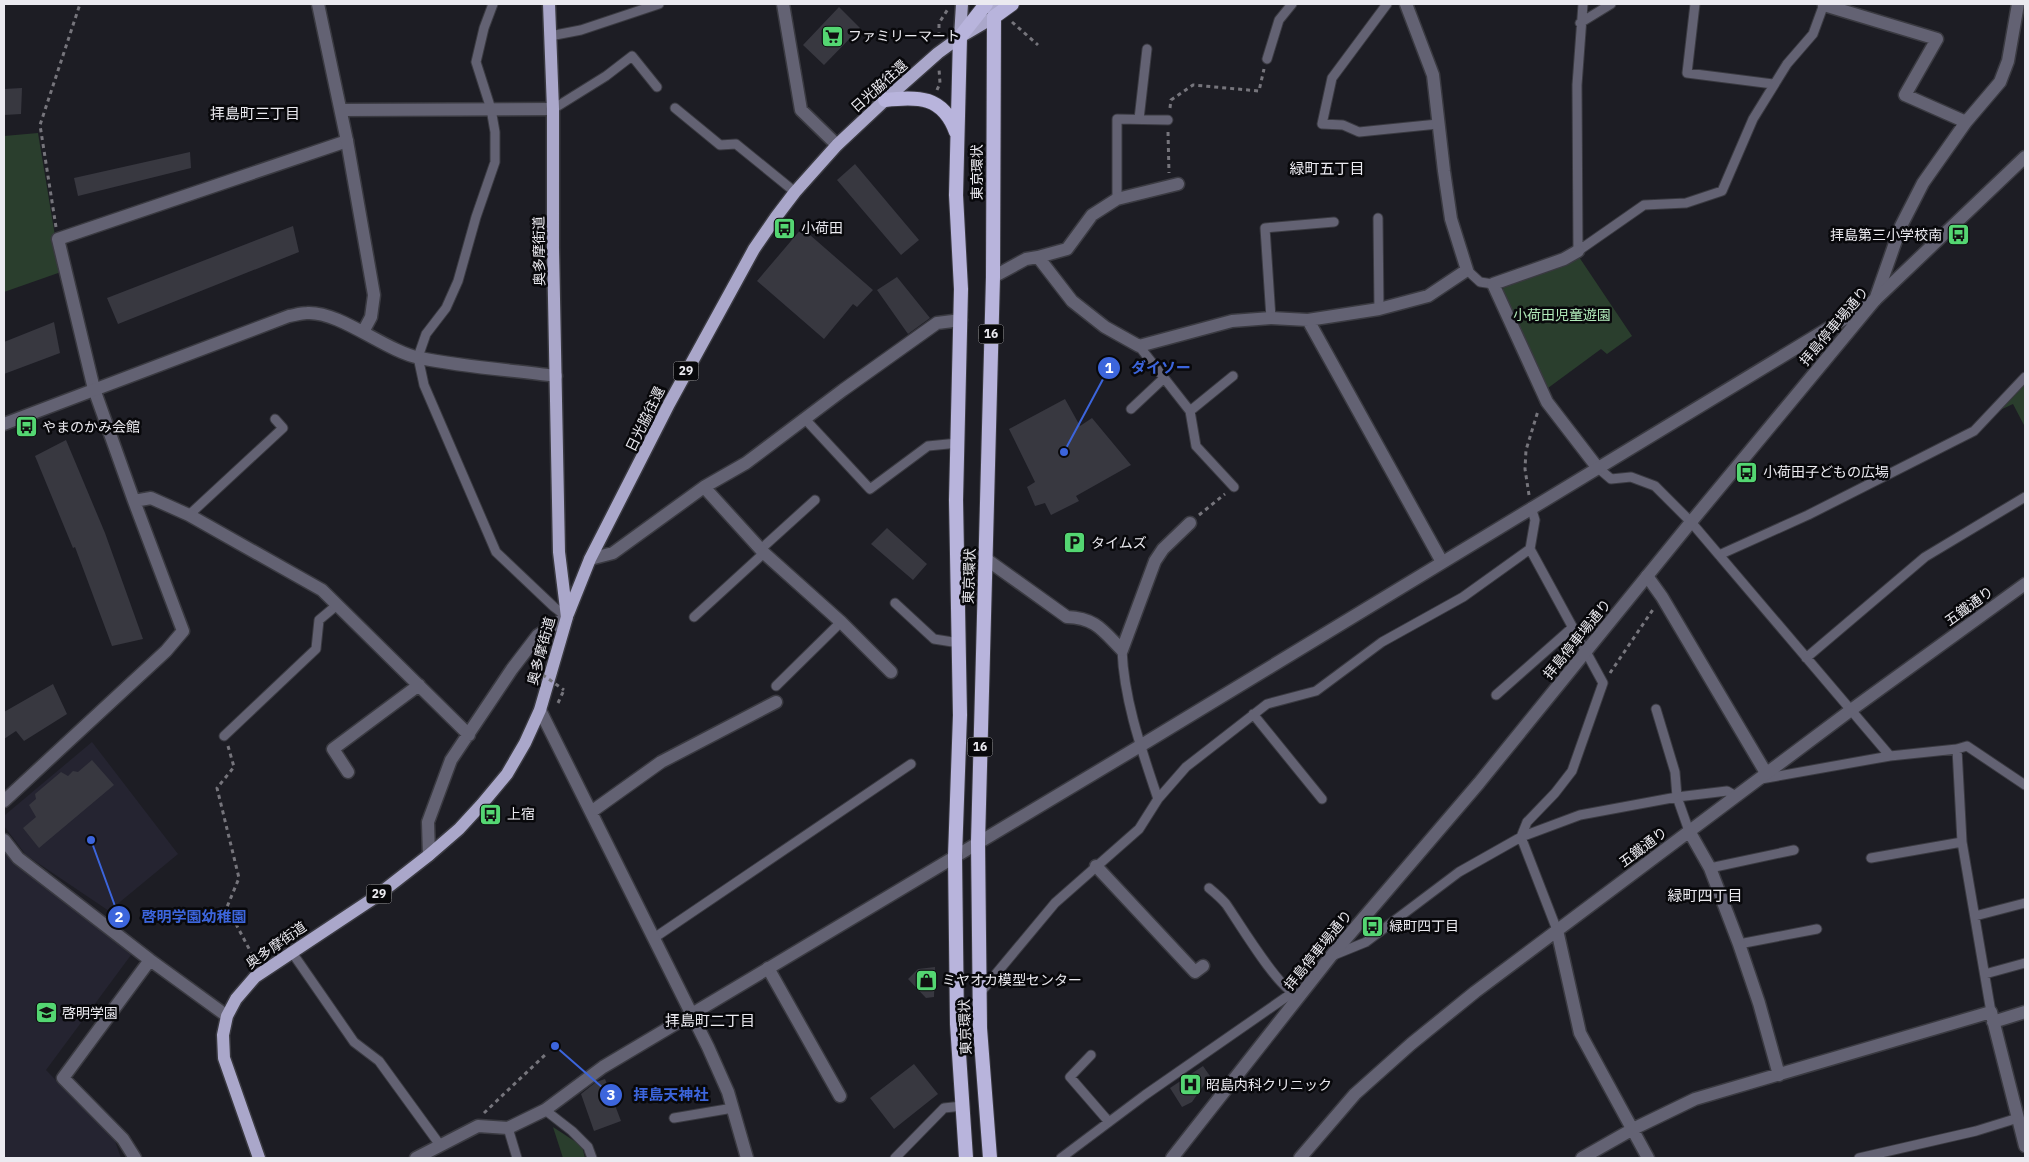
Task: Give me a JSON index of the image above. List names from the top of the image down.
{
  "streets": {
    "highway": ["東京環状", "16"],
    "main road": ["日光脇往還", "奥多摩街道", "29"],
    "street": ["拝島停車場通り", "五鐵通り"]
  },
  "crossings": [
    ["日光脇往還", "東京環状"],
    ["日光脇往還", "奥多摩街道"],
    ["日光脇往還", "29"],
    ["東京環状", "29"]
  ],
  "districts": [
    "拝島町三丁目",
    "緑町五丁目",
    "緑町四丁目",
    "拝島町二丁目"
  ],
  "parks": ["小荷田児童遊園"],
  "places": {
    "supermarket": ["ファミリーマート"],
    "bus stop": [
      "小荷田",
      "拝島第三小学校南",
      "やまのかみ会館",
      "小荷田子どもの広場",
      "上宿",
      "緑町四丁目"
    ],
    "other": ["ダイソー", "啓明学園幼稚園", "拝島天神社"],
    "parking": ["タイムズ"],
    "shop": ["ミヤオカ模型センター"],
    "school or university": ["啓明学園"],
    "hospital": ["昭島内科クリニック"]
  }
}
